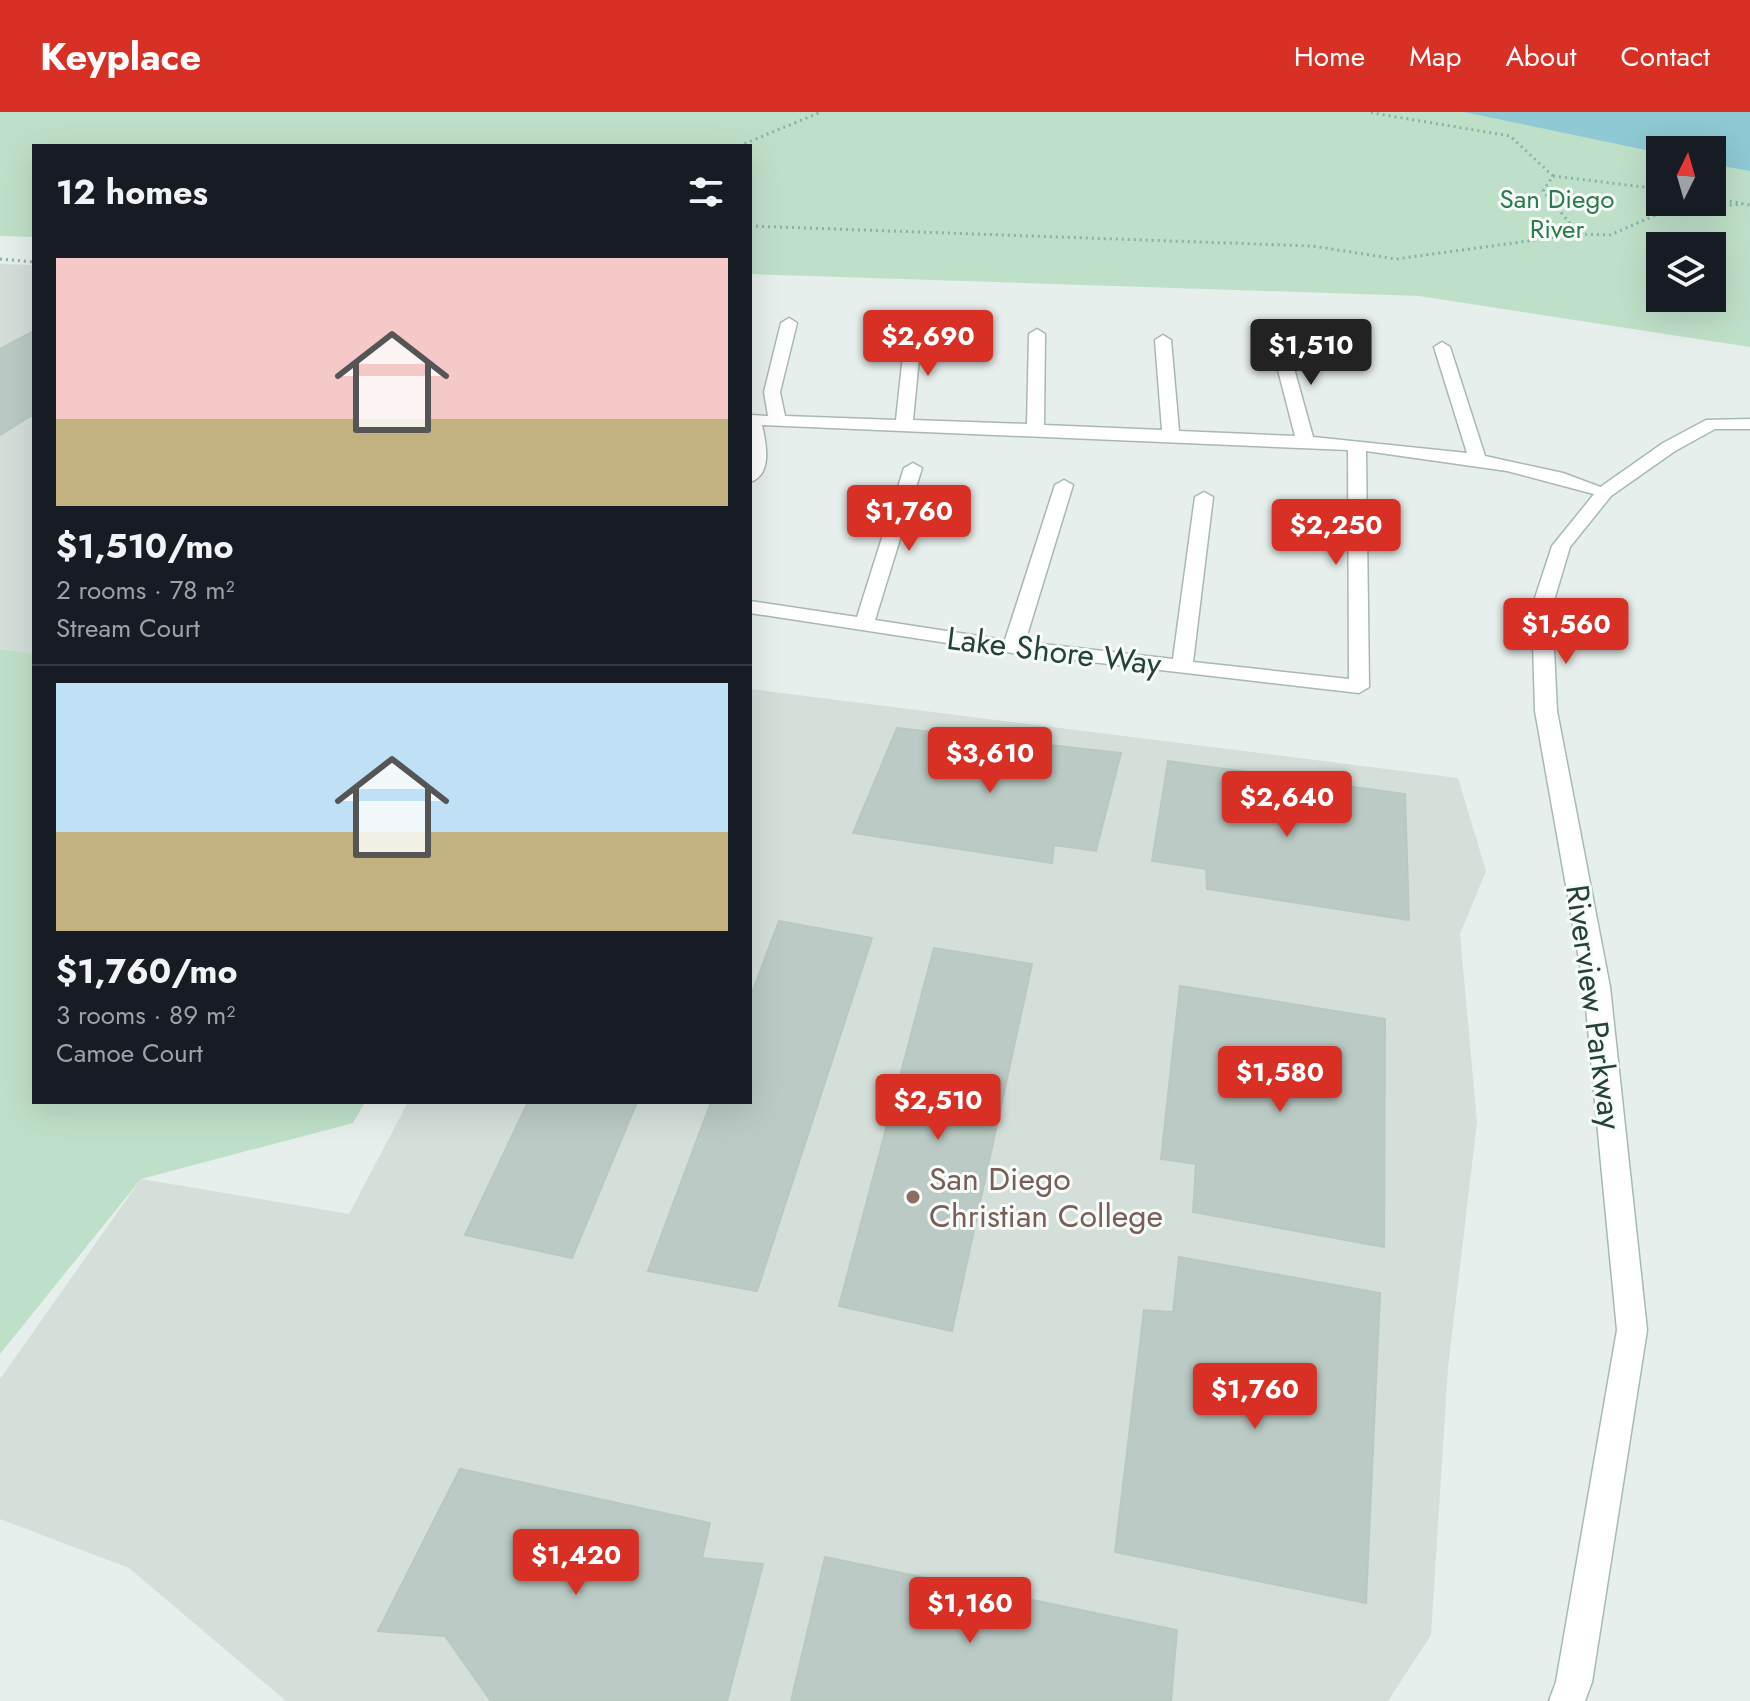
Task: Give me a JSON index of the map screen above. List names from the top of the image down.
{
  "streets": {
    "street": ["Lake Shore Way", "Riverview Parkway"]
  },
  "parks": ["San Diego River"],
  "places": ["San Diego Christian College"],
  "north": "top",
  "page": {
    "header": "Keyplace",
    "nav": [
      "Home",
      "Map",
      "About",
      "Contact"
    ],
    "heading": "12 homes",
    "list": [
      {
        "name": "$1,510/mo",
        "note": "2 rooms · 78 m² · Stream Court"
      },
      {
        "name": "$1,760/mo",
        "note": "3 rooms · 89 m² · Camoe Court"
      }
    ],
    "price": [
      "$2,690",
      "$1,510",
      "$1,760",
      "$2,250",
      "$1,560",
      "$3,610",
      "$2,640",
      "$1,580",
      "$2,510",
      "$1,760",
      "$1,420",
      "$1,160"
    ]
  }
}
